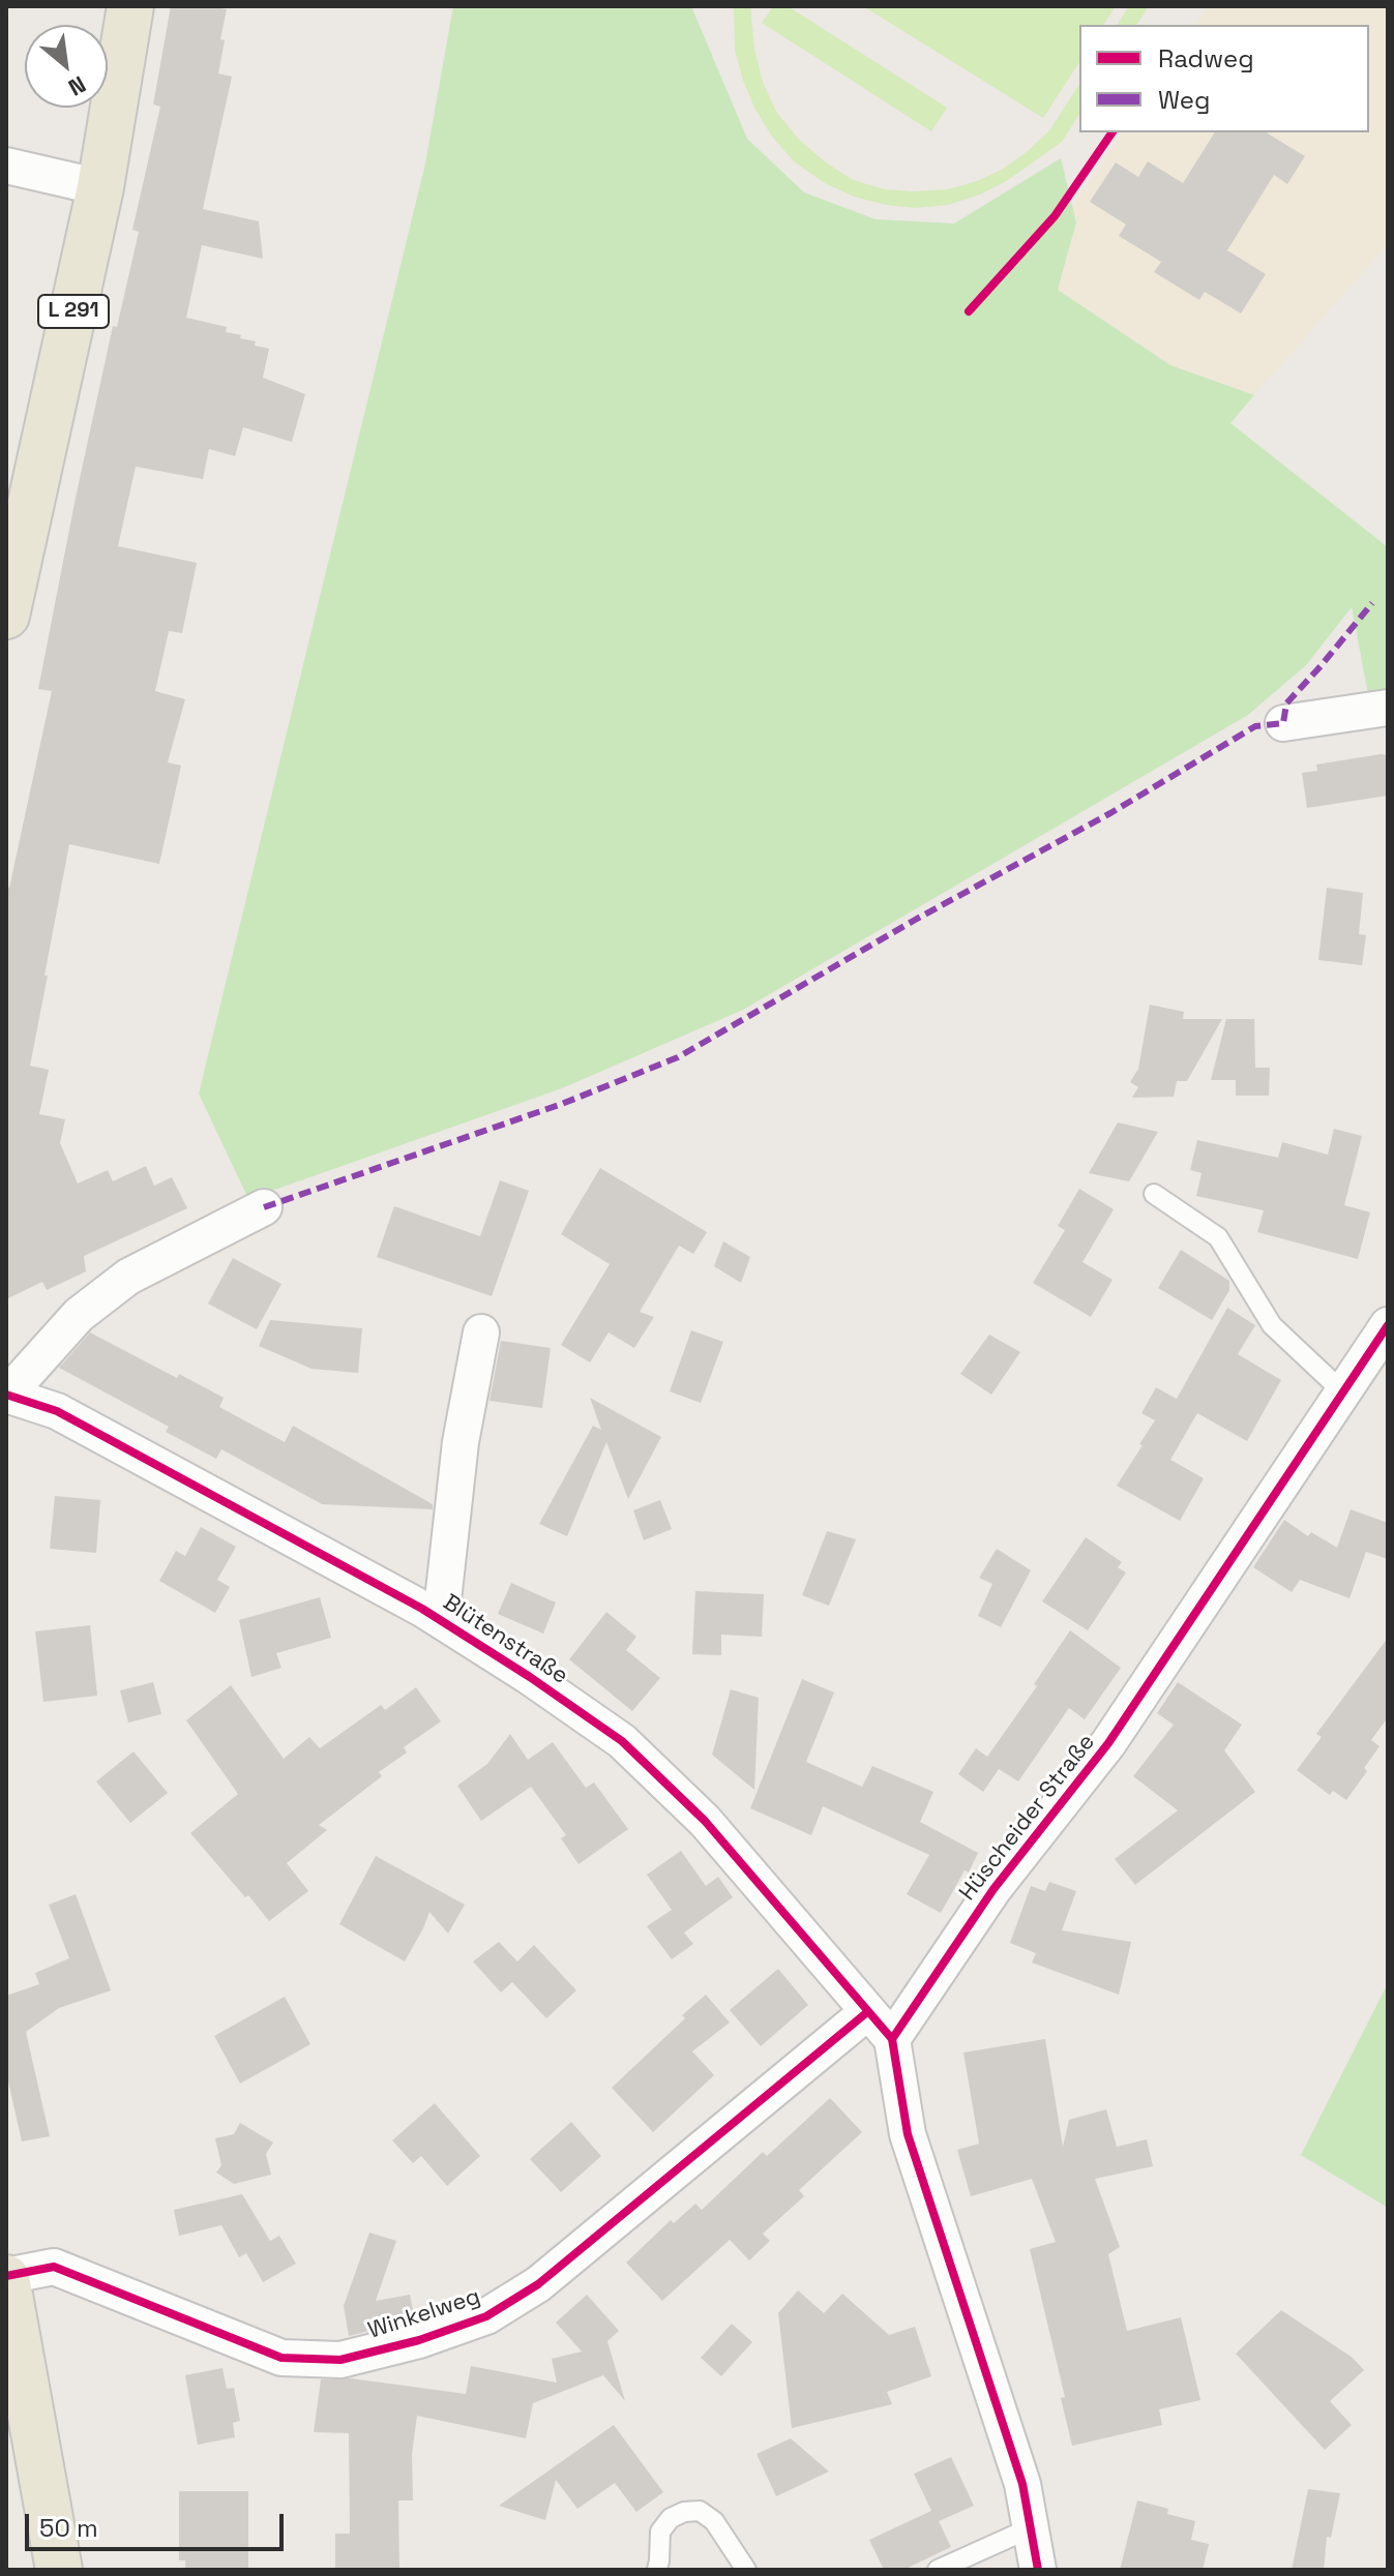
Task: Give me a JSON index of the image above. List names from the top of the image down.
{
  "streets": {
    "main road": ["L 291"],
    "street": ["Blütenstraße", "Hüscheider Straße", "Winkelweg"]
  },
  "crossings": [
    ["Blütenstraße", "Hüscheider Straße"],
    ["Blütenstraße", "Winkelweg"]
  ],
  "legend": ["Radweg", "Weg"],
  "scale_bar": "50 m",
  "north": "bottom right"
}
